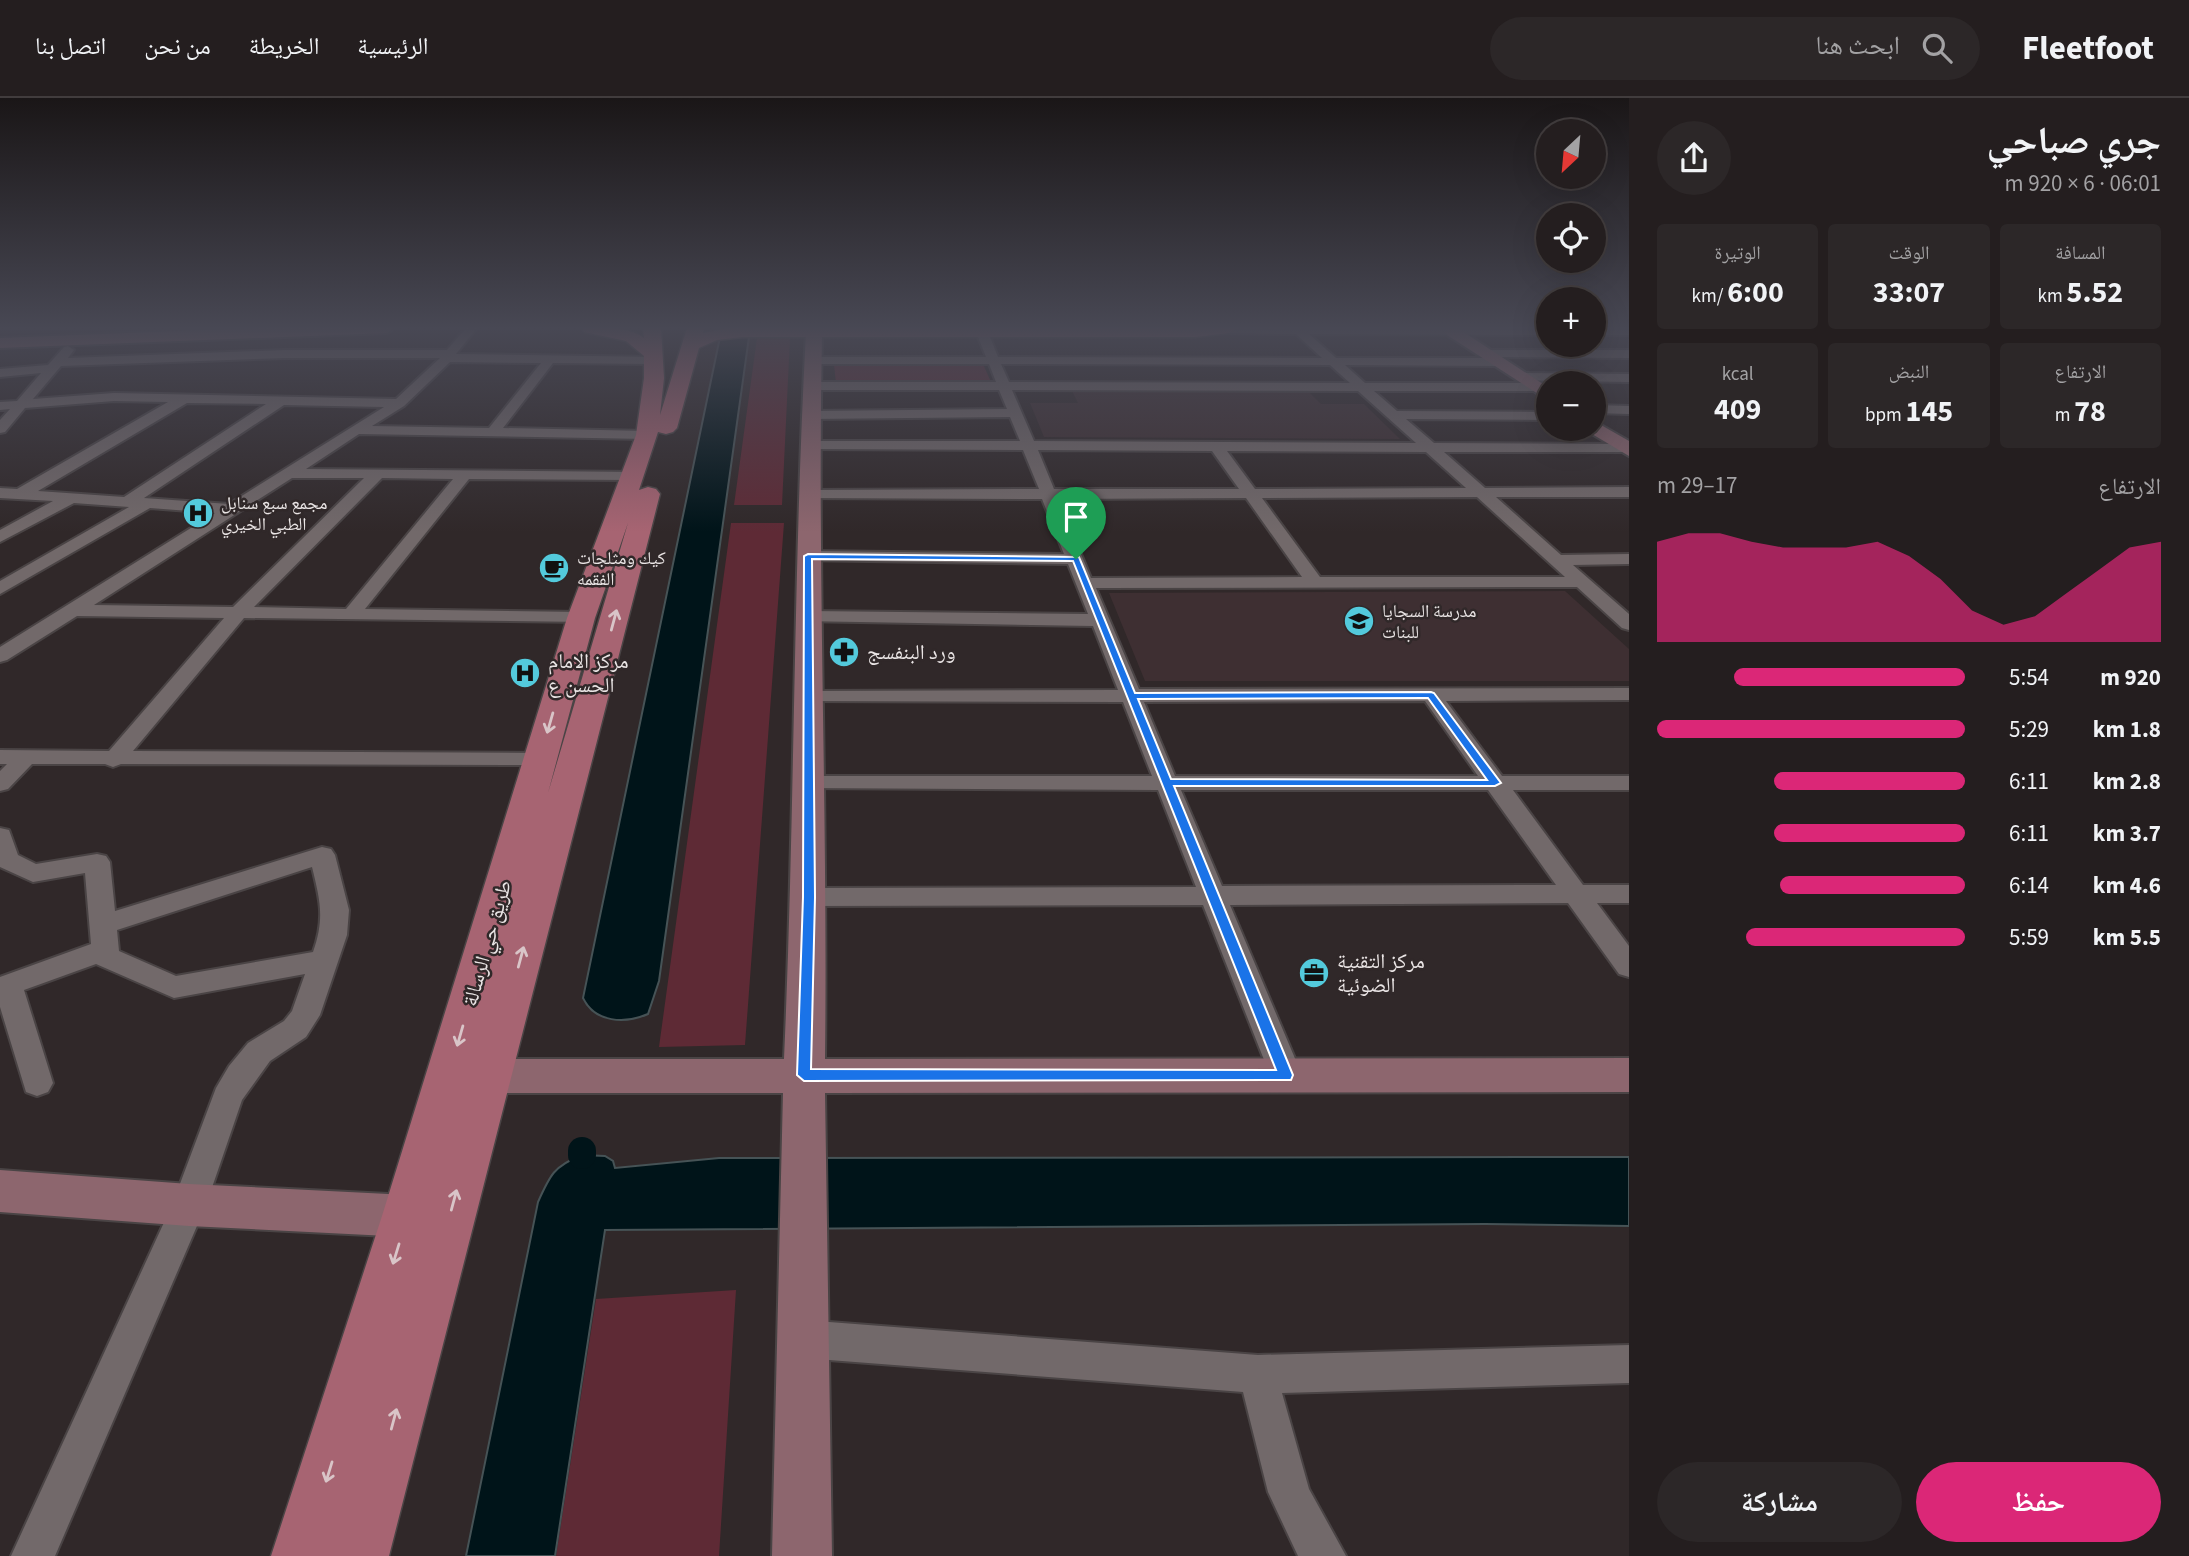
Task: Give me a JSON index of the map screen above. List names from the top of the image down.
{
  "streets": {
    "main road": ["طريق حي الرسالة"]
  },
  "places": {
    "hospital": ["مجمع سبع سنابل الطبي الخيري", "مركز الامام الحسن ع"],
    "cafe": ["كيك ومثلجات الفقمه"],
    "school or university": ["مدرسة السجايا للبنات"],
    "pharmacy": ["ورد البنفسج"],
    "office": ["مركز التقنية الضوئية"]
  },
  "north": "bottom left",
  "page": {
    "header": "Fleetfoot",
    "search": "ابحث هنا",
    "nav": [
      "الرئيسية",
      "الخريطة",
      "من نحن",
      "اتصل بنا"
    ],
    "heading": ["جري صباحي", "06:01 · 6 × 920 m"],
    "map_buttons": ["+", "−"],
    "stats": [
      ["المسافة", "5.52 km"],
      ["الوقت", "33:07"],
      ["الوتيرة", "6:00 /km"],
      ["الارتفاع", "78 m"],
      ["النبض", "145 bpm"],
      ["kcal", "409"]
    ],
    "chart": ["الارتفاع", "17–29 m"],
    "list": [
      {
        "name": "920 m",
        "note": "5:54"
      },
      {
        "name": "1.8 km",
        "note": "5:29"
      },
      {
        "name": "2.8 km",
        "note": "6:11"
      },
      {
        "name": "3.7 km",
        "note": "6:11"
      },
      {
        "name": "4.6 km",
        "note": "6:14"
      },
      {
        "name": "5.5 km",
        "note": "5:59"
      }
    ],
    "buttons": ["حفظ", "مشاركة"]
  }
}
